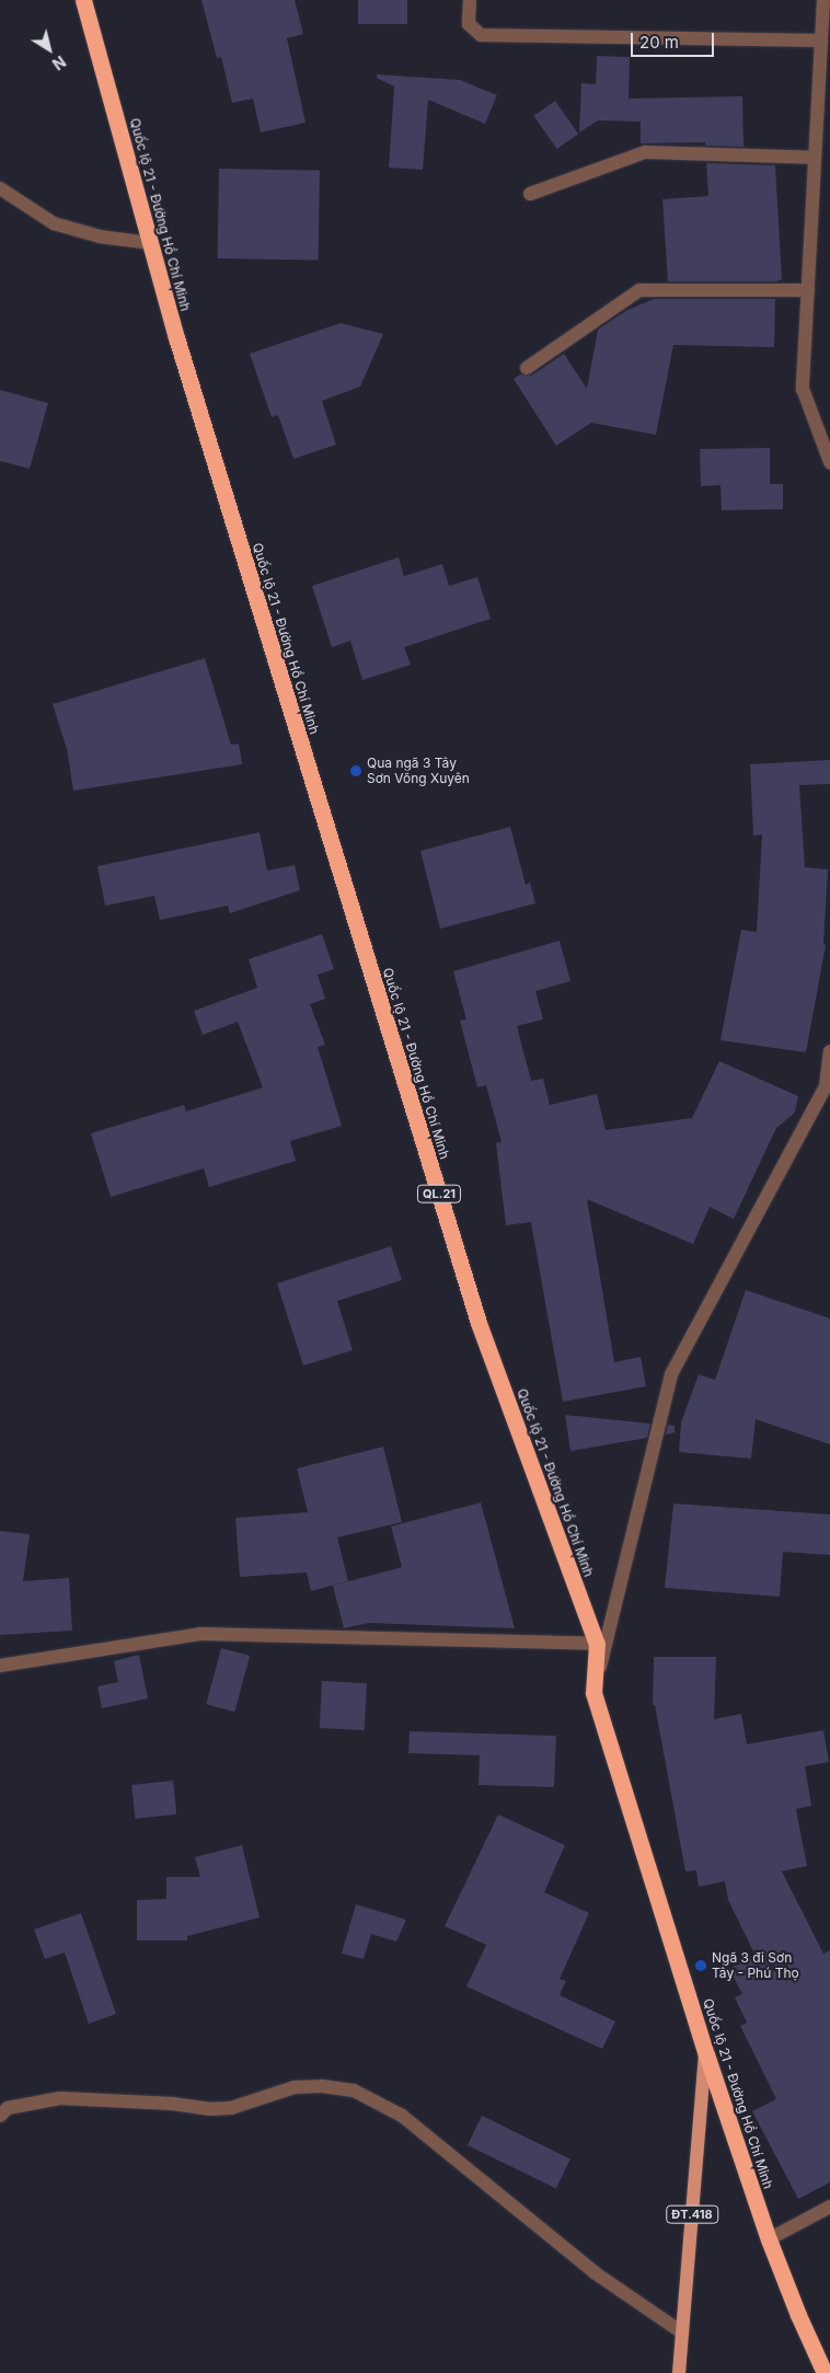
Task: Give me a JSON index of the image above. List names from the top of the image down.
{
  "streets": {
    "highway": ["Quốc lộ 21 - Đường Hồ Chí Minh", "QL.21"],
    "main road": ["ĐT.418"]
  },
  "crossings": [
    ["Quốc lộ 21 - Đường Hồ Chí Minh", "ĐT.418"]
  ],
  "places": ["Qua ngã 3 Tây Sơn Võng Xuyên", "Ngã 3 đi Sơn Tây - Phú Thọ"],
  "scale_bar": "20 m",
  "north": "bottom right"
}
